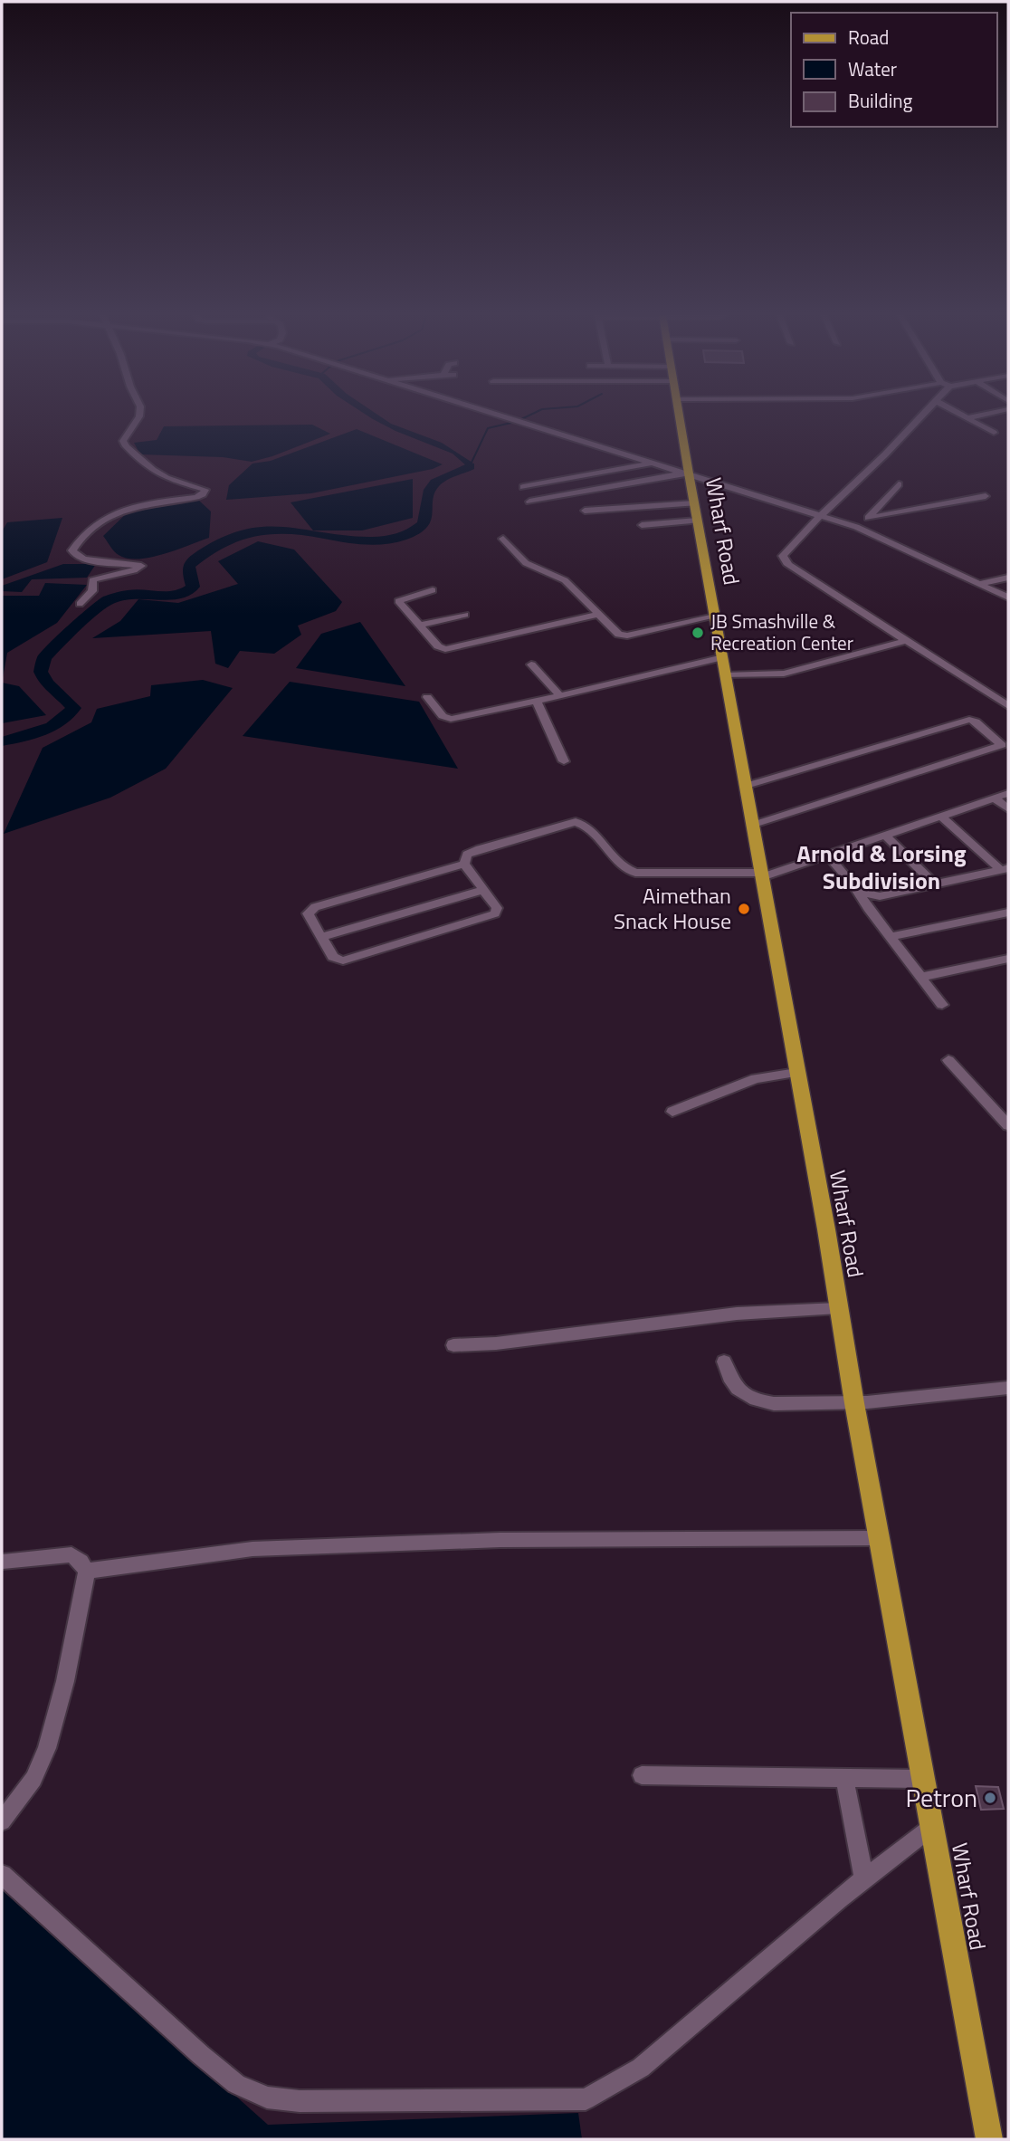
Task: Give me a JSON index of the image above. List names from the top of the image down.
{
  "streets": {
    "main road": ["Wharf Road"]
  },
  "districts": ["Arnold & Lorsing Subdivision"],
  "places": ["JB Smashville & Recreation Center", "Aimethan Snack House", "Petron"],
  "legend": ["Road", "Water", "Building"]
}
